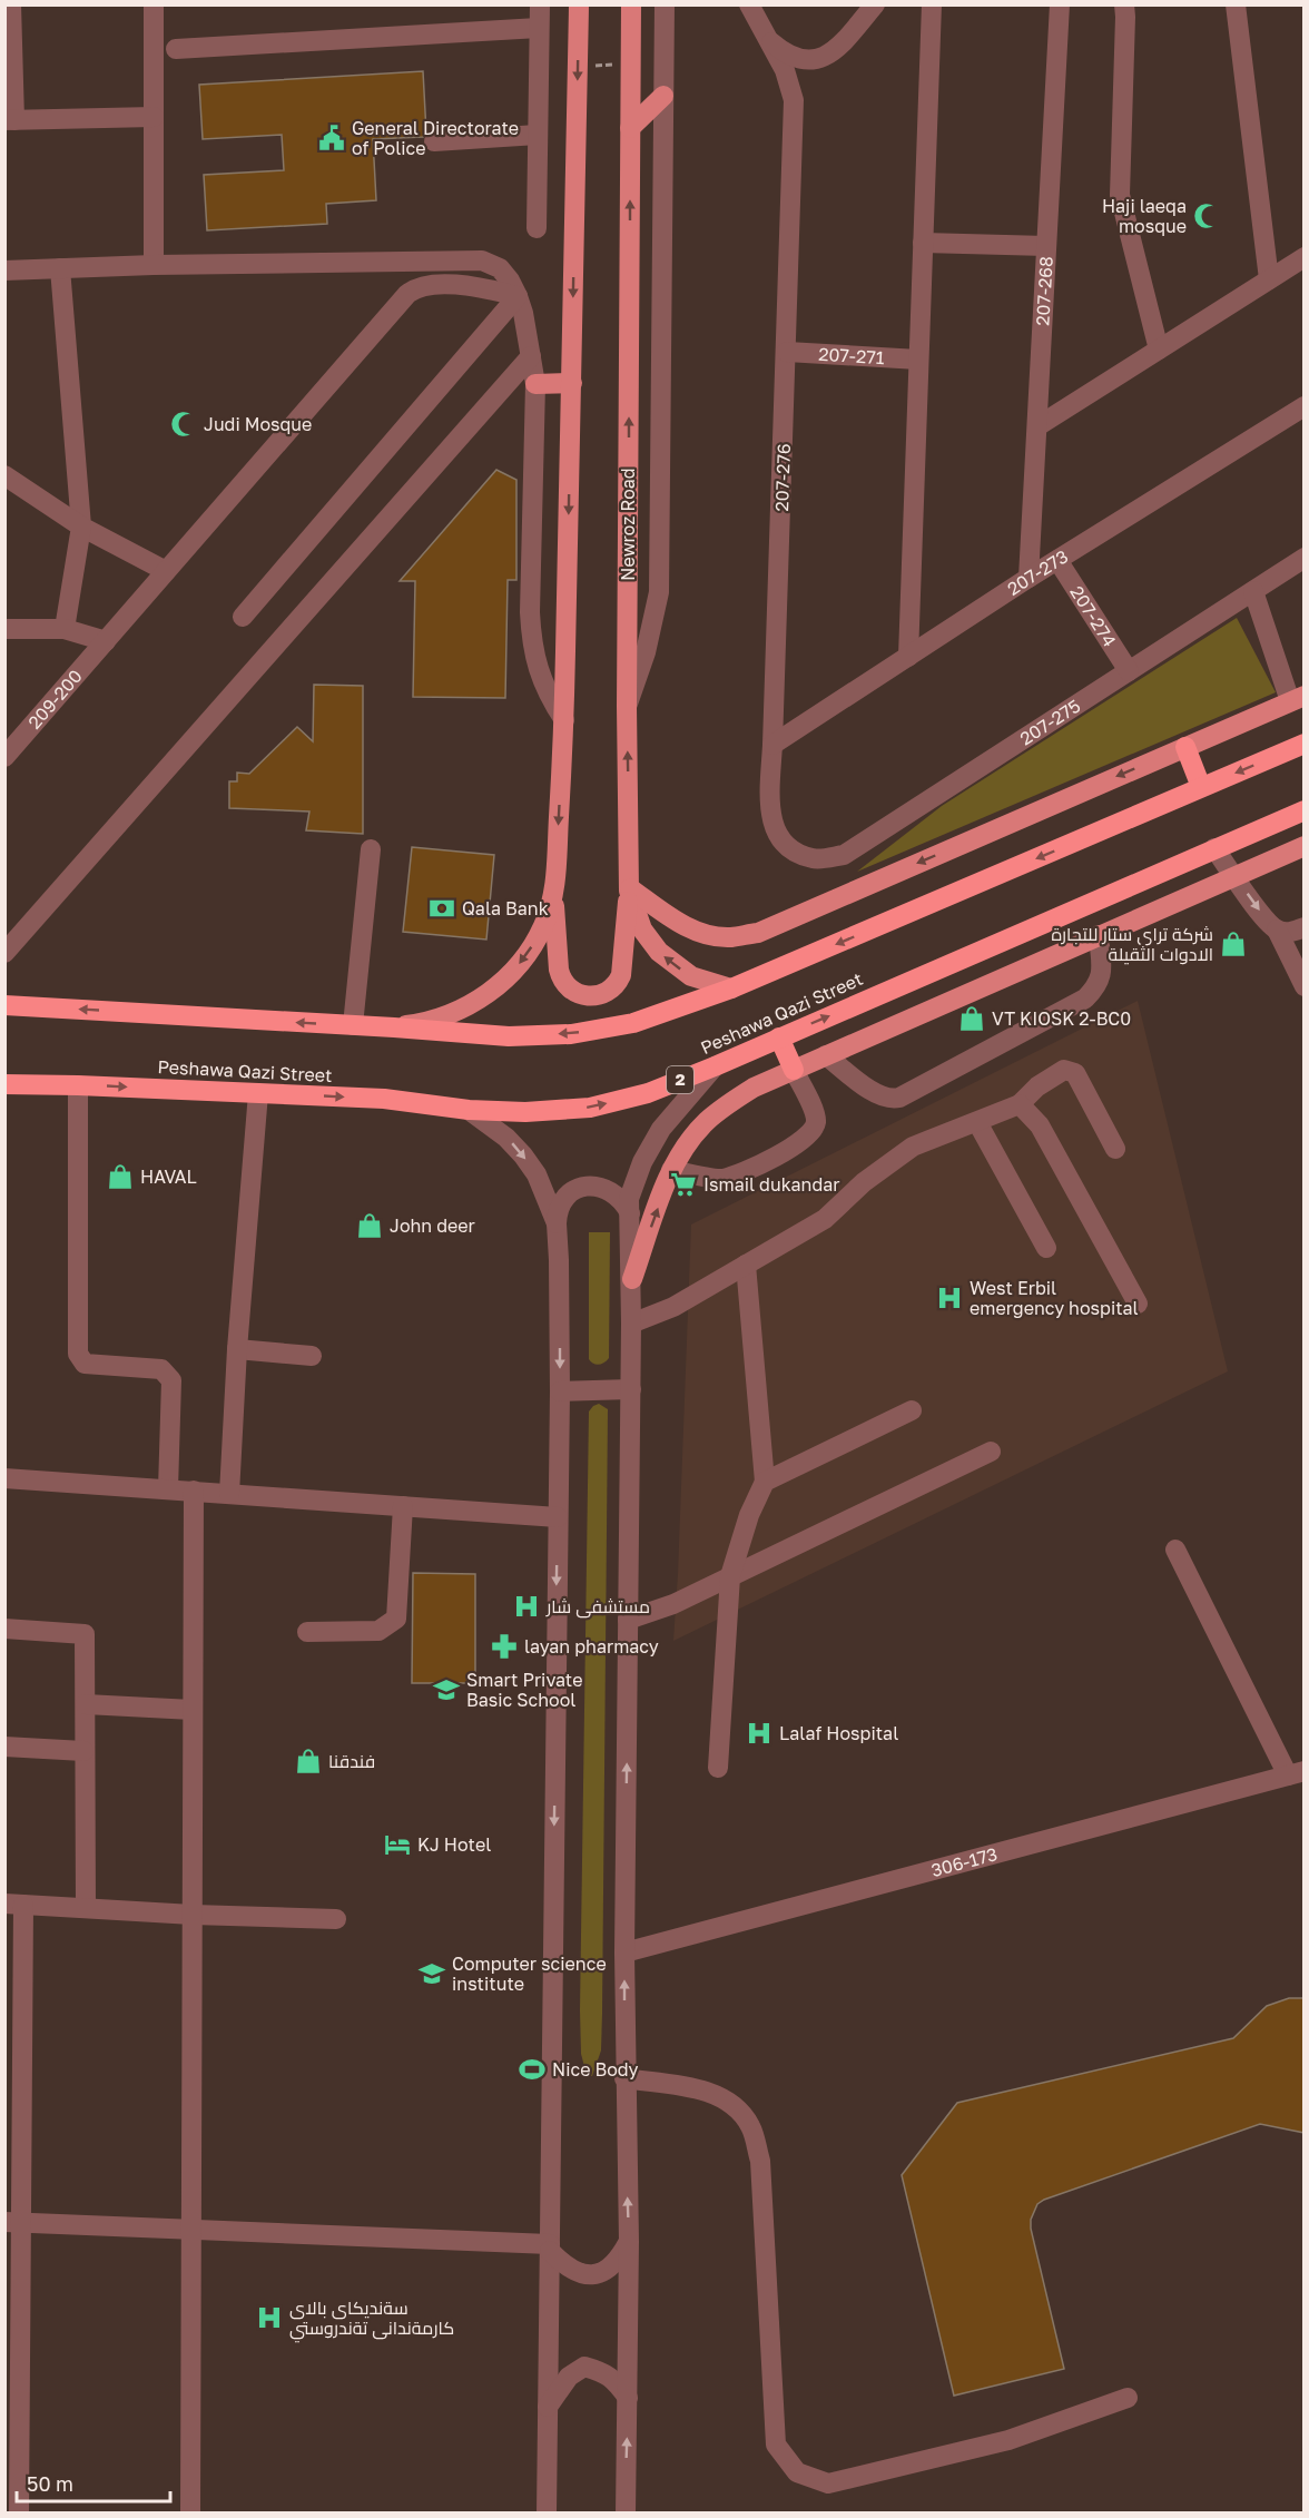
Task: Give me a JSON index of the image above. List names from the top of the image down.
{
  "streets": {
    "highway": ["Peshawa Qazi Street", "2"],
    "main road": ["Newroz Road"],
    "street": [
      "207-268",
      "207-271",
      "207-276",
      "207-273",
      "207-274",
      "209-200",
      "207-275",
      "306-173"
    ]
  },
  "crossings": [
    ["207-268", "207-273"],
    ["207-271", "207-276"],
    ["207-276", "207-273"],
    ["207-276", "207-275"],
    ["207-273", "207-274"],
    ["207-274", "207-275"]
  ],
  "places": {
    "public building": ["General Directorate of Police"],
    "mosque": ["Haji laeqa mosque", "Judi Mosque"],
    "bank": ["Qala Bank"],
    "shop": [
      "شركة ترای ستار للتجارة الادوات الثقيلة",
      "VT KIOSK 2-BC0",
      "HAVAL",
      "John deer",
      "فندقنا"
    ],
    "supermarket": ["Ismail dukandar"],
    "hospital": [
      "West Erbil emergency hospital",
      "مستشفى شار",
      "Lalaf Hospital",
      "سةنديكاى بالاى كارمةندانى تةندروستي"
    ],
    "pharmacy": ["layan pharmacy"],
    "school or university": ["Smart Private Basic School", "Computer science institute"],
    "hotel": ["KJ Hotel"],
    "sports": ["Nice Body"]
  },
  "scale_bar": "50 m"
}
